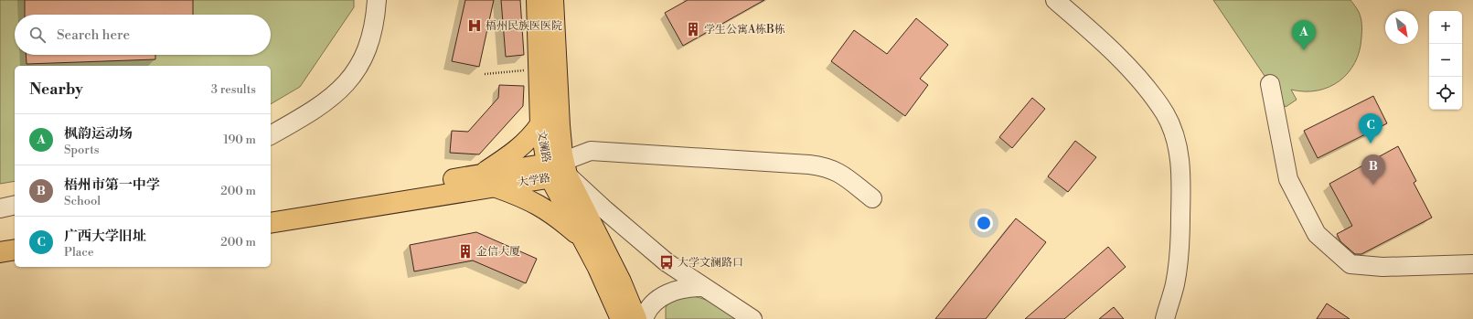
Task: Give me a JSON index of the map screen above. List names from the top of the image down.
{
  "streets": {
    "main road": ["文澜路", "大学路"]
  },
  "crossings": [
    ["文澜路", "大学路"]
  ],
  "places": {
    "hospital": ["梧州民族医医院"],
    "building": ["学生公寓A栋B栋", "金信大厦"],
    "bus stop": ["大学文澜路口"]
  },
  "north": "bottom right",
  "page": {
    "map_buttons": ["+", "−"],
    "search": "Search here",
    "pins": ["A", "C", "B"],
    "heading": ["Nearby", "3 results"],
    "list": [
      {
        "mark": "A",
        "name": "枫韵运动场",
        "note": "Sports",
        "value": "190 m"
      },
      {
        "mark": "B",
        "name": "梧州市第一中学",
        "note": "School",
        "value": "200 m"
      },
      {
        "mark": "C",
        "name": "广西大学旧址",
        "note": "Place",
        "value": "200 m"
      }
    ]
  }
}
